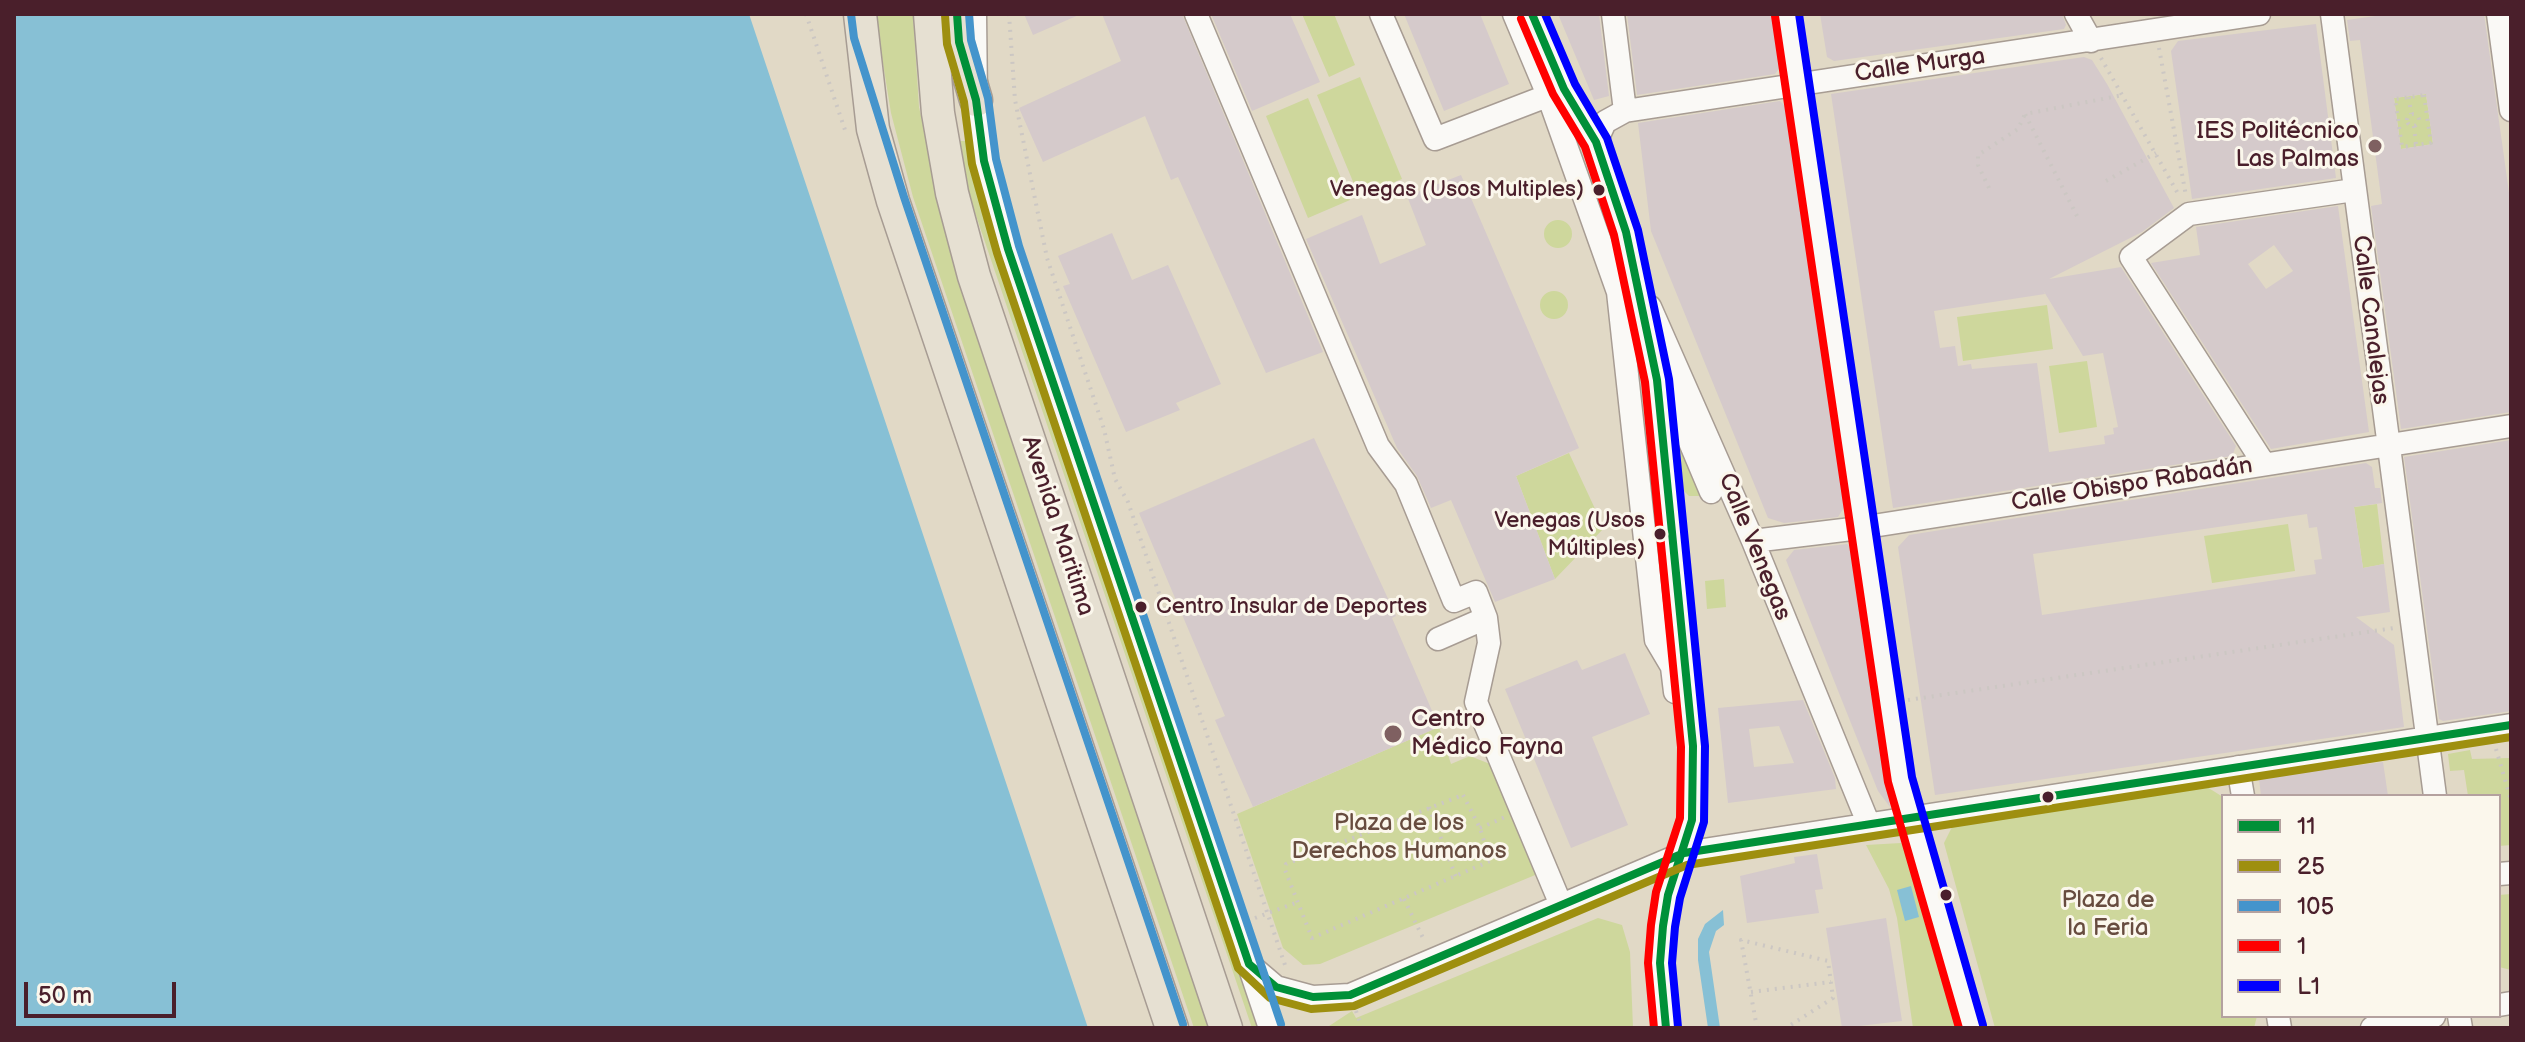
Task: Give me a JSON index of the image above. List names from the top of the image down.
{
  "streets": {
    "highway": ["Avenida Maritima"],
    "street": [
      "Calle Murga",
      "Calle Canalejas",
      "Calle Obispo Rabadán",
      "Calle Venegas"
    ]
  },
  "crossings": [
    ["Calle Canalejas", "Calle Obispo Rabadán"],
    ["Calle Obispo Rabadán", "Calle Venegas"]
  ],
  "parks": ["Plaza de los Derechos Humanos", "Plaza de la Feria"],
  "places": [
    "IES Politécnico Las Palmas",
    "Venegas (Usos Multiples)",
    "Venegas (Usos Múltiples)",
    "Centro Insular de Deportes",
    "Centro Médico Fayna"
  ],
  "lines": [
    "transit line 11",
    "transit line 105",
    "transit line L1",
    "transit line 25",
    "transit line 1"
  ],
  "legend": [
    "11",
    "25",
    "105",
    "1",
    "L1"
  ],
  "scale_bar": "50 m"
}
